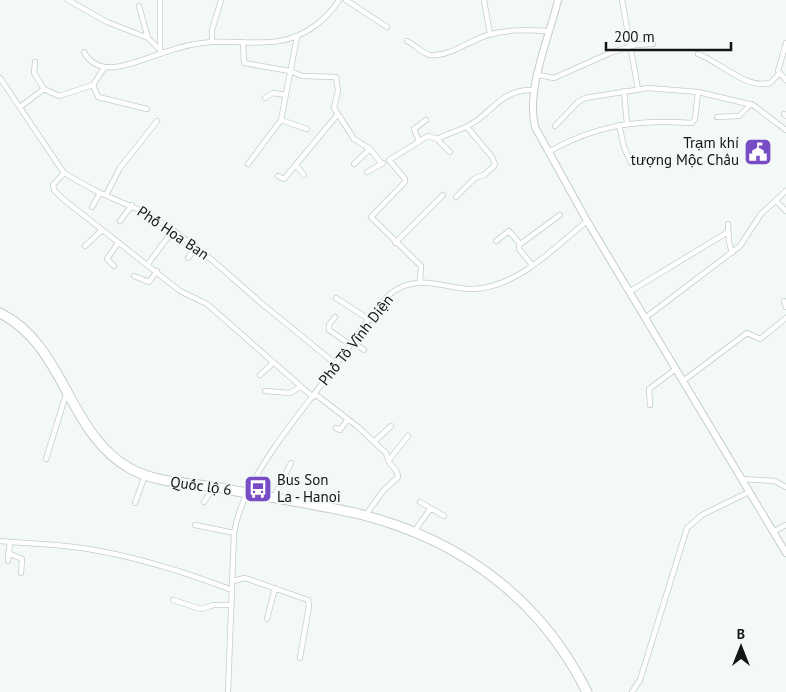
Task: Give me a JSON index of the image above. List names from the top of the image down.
{
  "streets": {
    "highway": ["Quốc lộ 6"],
    "street": ["Phố Hoa Ban", "Phố Tô Vĩnh Diện"]
  },
  "crossings": [
    ["Phố Hoa Ban", "Phố Tô Vĩnh Diện"],
    ["Phố Tô Vĩnh Diện", "Quốc lộ 6"]
  ],
  "places": {
    "public building": ["Trạm khí tượng Mộc Châu"],
    "bus stop": ["Bus Son La - Hanoi"]
  },
  "scale_bar": "200 m",
  "north": "top"
}
